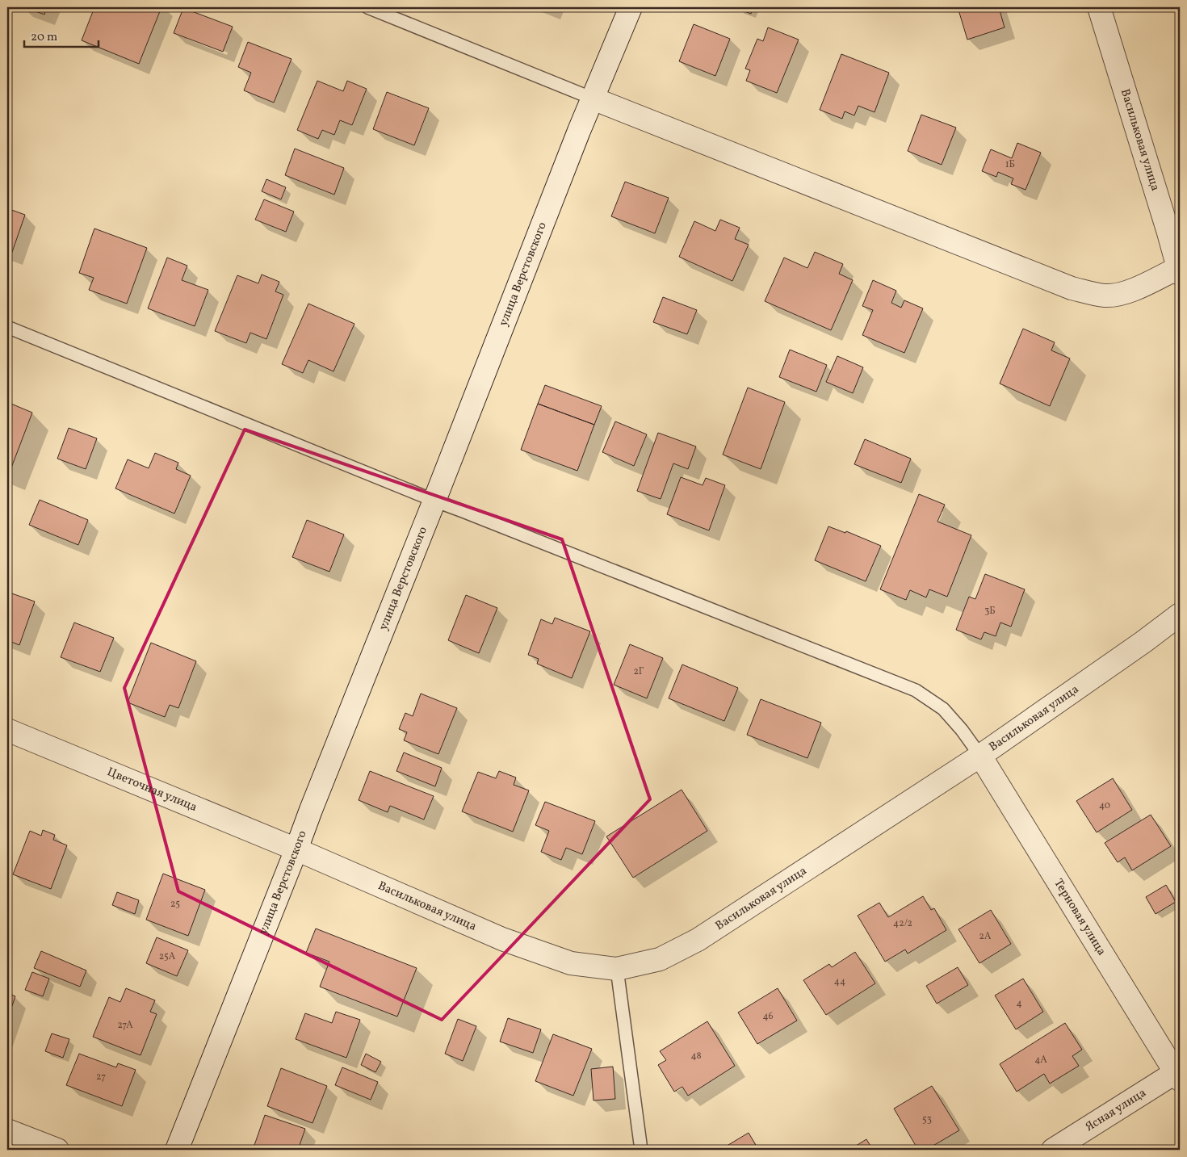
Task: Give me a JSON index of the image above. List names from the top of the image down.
{
  "streets": {
    "street": [
      "Васильковая улица",
      "улица Верстовского",
      "Цветочная улица",
      "Терновая улица",
      "Ясная улица"
    ]
  },
  "crossings": [
    ["Васильковая улица", "улица Верстовского"],
    ["Васильковая улица", "Цветочная улица"],
    ["Васильковая улица", "Терновая улица"],
    ["улица Верстовского", "Цветочная улица"],
    ["Терновая улица", "Ясная улица"]
  ],
  "house_numbers": [
    "1Б",
    "3Б",
    "2Г",
    "40",
    "25",
    "42/2",
    "2А",
    "25А",
    "44",
    "4",
    "46",
    "27А",
    "48",
    "4А",
    "27",
    "53"
  ],
  "scale_bar": "20 m"
}
